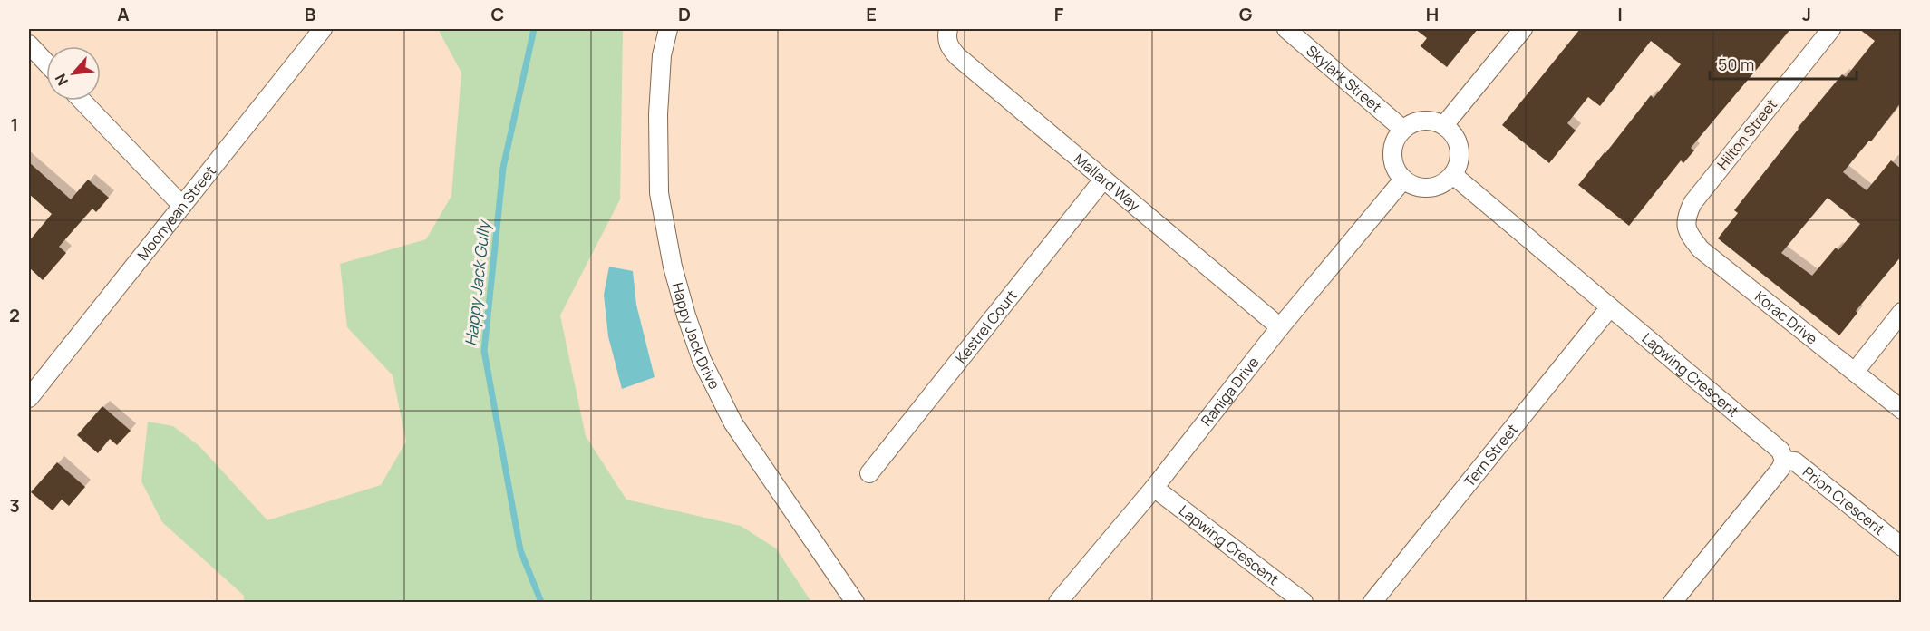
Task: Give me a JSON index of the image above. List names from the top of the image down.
{
  "streets": {
    "street": [
      "Skylark Street",
      "Hilton Street",
      "Mallard Way",
      "Moonyean Street",
      "Korac Drive",
      "Kestrel Court",
      "Happy Jack Drive",
      "Lapwing Crescent",
      "Raniga Drive",
      "Tern Street",
      "Prion Crescent"
    ]
  },
  "crossings": [
    ["Skylark Street", "Lapwing Crescent"],
    ["Skylark Street", "Raniga Drive"],
    ["Hilton Street", "Korac Drive"],
    ["Mallard Way", "Kestrel Court"],
    ["Mallard Way", "Raniga Drive"],
    ["Lapwing Crescent", "Raniga Drive"],
    ["Lapwing Crescent", "Tern Street"],
    ["Lapwing Crescent", "Prion Crescent"]
  ],
  "water": ["Happy Jack Gully"],
  "scale_bar": "50 m",
  "north": "bottom left",
  "grid": {
    "columns": [
      "A",
      "B",
      "C",
      "D",
      "E",
      "F",
      "G",
      "H",
      "I",
      "J"
    ],
    "rows": ["1", "2", "3"]
  }
}
